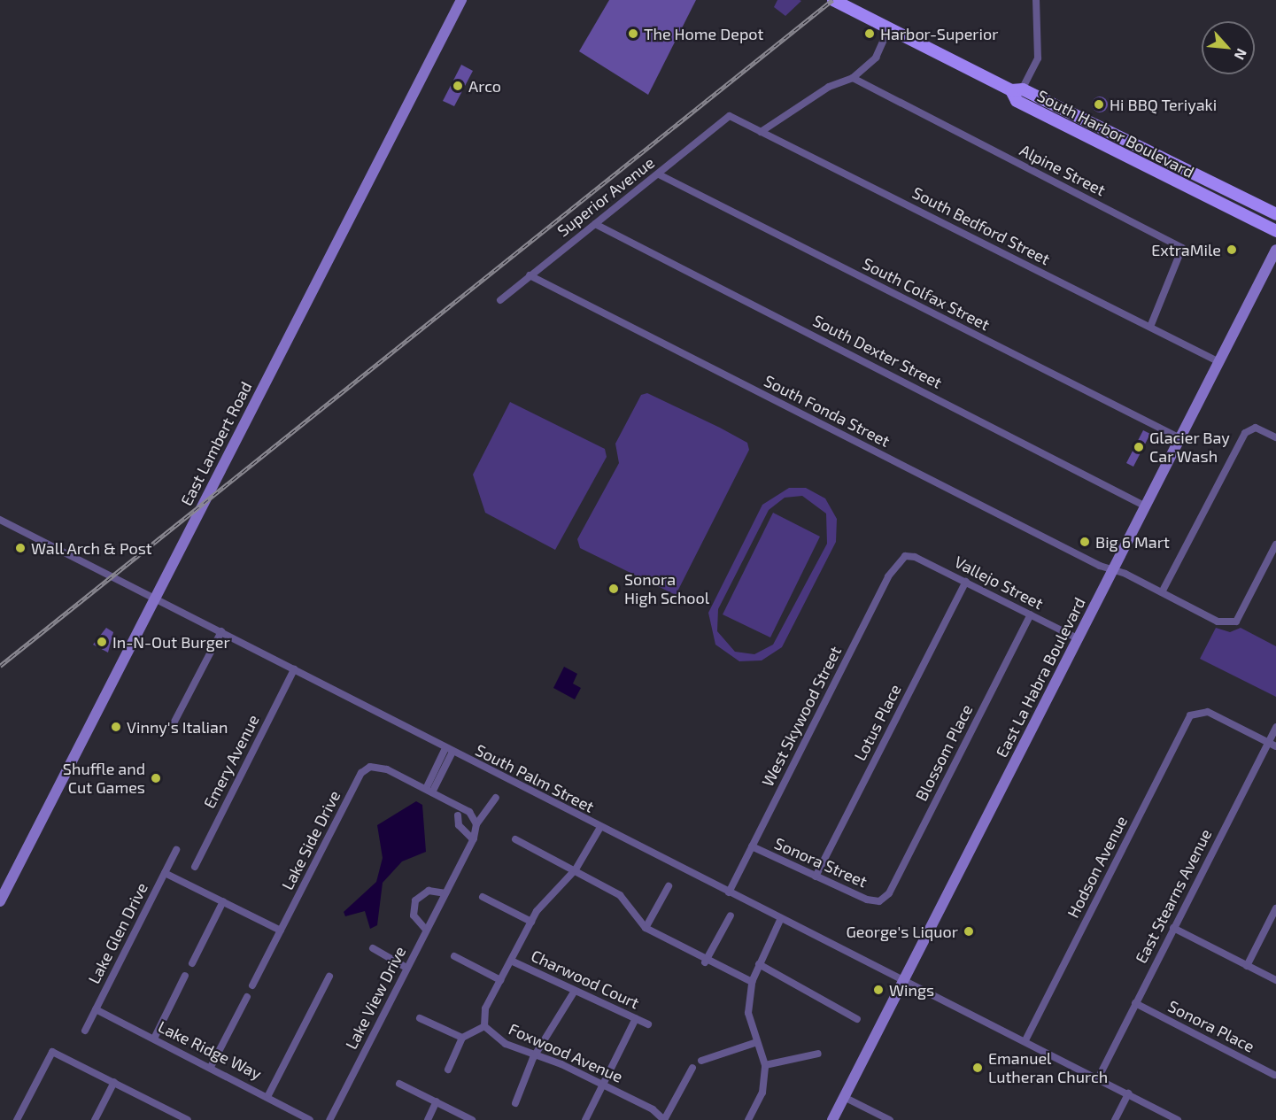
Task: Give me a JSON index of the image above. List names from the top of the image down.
{
  "streets": {
    "main road": ["South Harbor Boulevard", "East Lambert Road", "East La Habra Boulevard"],
    "street": [
      "Alpine Street",
      "Superior Avenue",
      "South Bedford Street",
      "South Colfax Street",
      "South Dexter Street",
      "South Fonda Street",
      "Vallejo Street",
      "West Skywood Street",
      "Lotus Place",
      "Blossom Place",
      "Emery Avenue",
      "South Palm Street",
      "Lake Side Drive",
      "Sonora Street",
      "Hodson Avenue",
      "East Stearns Avenue",
      "Lake Glen Drive",
      "Charwood Court",
      "Lake View Drive",
      "Sonora Place",
      "Lake Ridge Way",
      "Foxwood Avenue"
    ]
  },
  "crossings": [
    ["Alpine Street", "South Bedford Street"],
    ["Superior Avenue", "South Bedford Street"],
    ["Superior Avenue", "South Colfax Street"],
    ["Superior Avenue", "South Dexter Street"],
    ["Superior Avenue", "South Fonda Street"],
    ["South Bedford Street", "East La Habra Boulevard"],
    ["South Colfax Street", "East La Habra Boulevard"],
    ["South Dexter Street", "East La Habra Boulevard"],
    ["South Fonda Street", "East La Habra Boulevard"],
    ["East Lambert Road", "South Palm Street"],
    ["Vallejo Street", "East La Habra Boulevard"],
    ["Vallejo Street", "West Skywood Street"],
    ["Vallejo Street", "Lotus Place"],
    ["Vallejo Street", "Blossom Place"],
    ["East La Habra Boulevard", "South Palm Street"],
    ["West Skywood Street", "South Palm Street"],
    ["West Skywood Street", "Sonora Street"],
    ["Lotus Place", "Sonora Street"],
    ["Blossom Place", "Sonora Street"],
    ["Emery Avenue", "South Palm Street"],
    ["South Palm Street", "Hodson Avenue"],
    ["South Palm Street", "East Stearns Avenue"],
    ["Hodson Avenue", "East Stearns Avenue"],
    ["East Stearns Avenue", "Sonora Place"],
    ["Lake Glen Drive", "Lake Ridge Way"]
  ],
  "places": [
    "The Home Depot",
    "Harbor-Superior",
    "Arco",
    "Hi BBQ Teriyaki",
    "ExtraMile",
    "Glacier Bay Car Wash",
    "Big 6 Mart",
    "Wall Arch & Post",
    "Sonora High School",
    "In-N-Out Burger",
    "Vinny's Italian",
    "Shuffle and Cut Games",
    "George's Liquor",
    "Wings",
    "Emanuel Lutheran Church"
  ],
  "north": "bottom right"
}
